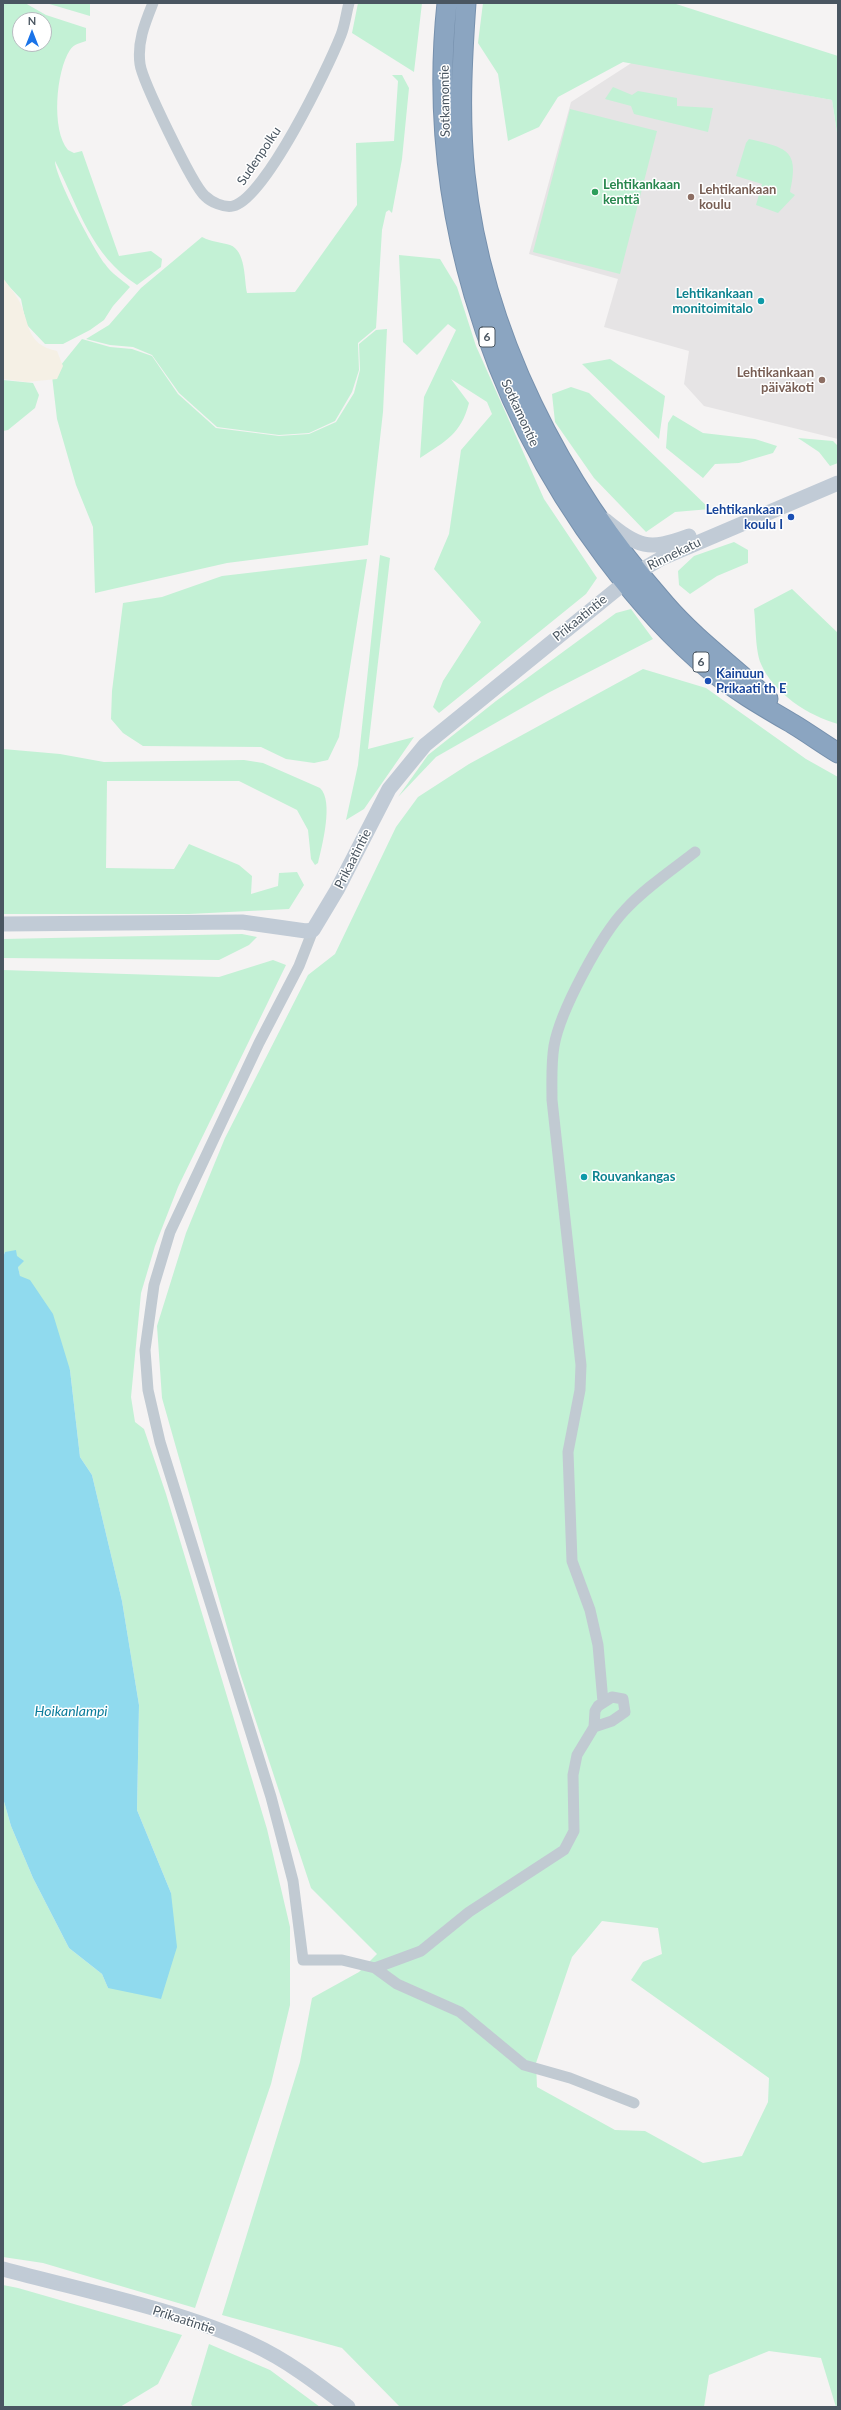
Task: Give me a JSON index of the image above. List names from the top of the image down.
{
  "streets": {
    "highway": ["Sotkamontie", "6"],
    "street": ["Sudenpolku", "Rinnekatu", "Prikaatintie"]
  },
  "crossings": [
    ["Sotkamontie", "Rinnekatu"],
    ["Sotkamontie", "Prikaatintie"],
    ["Rinnekatu", "Prikaatintie"]
  ],
  "water": ["Hoikanlampi"],
  "places": [
    "Lehtikankaan kenttä",
    "Lehtikankaan koulu",
    "Lehtikankaan monitoimitalo",
    "Lehtikankaan päiväkoti",
    "Lehtikankaan koulu I",
    "Kainuun Prikaati th E",
    "Rouvankangas"
  ],
  "north": "top"
}
